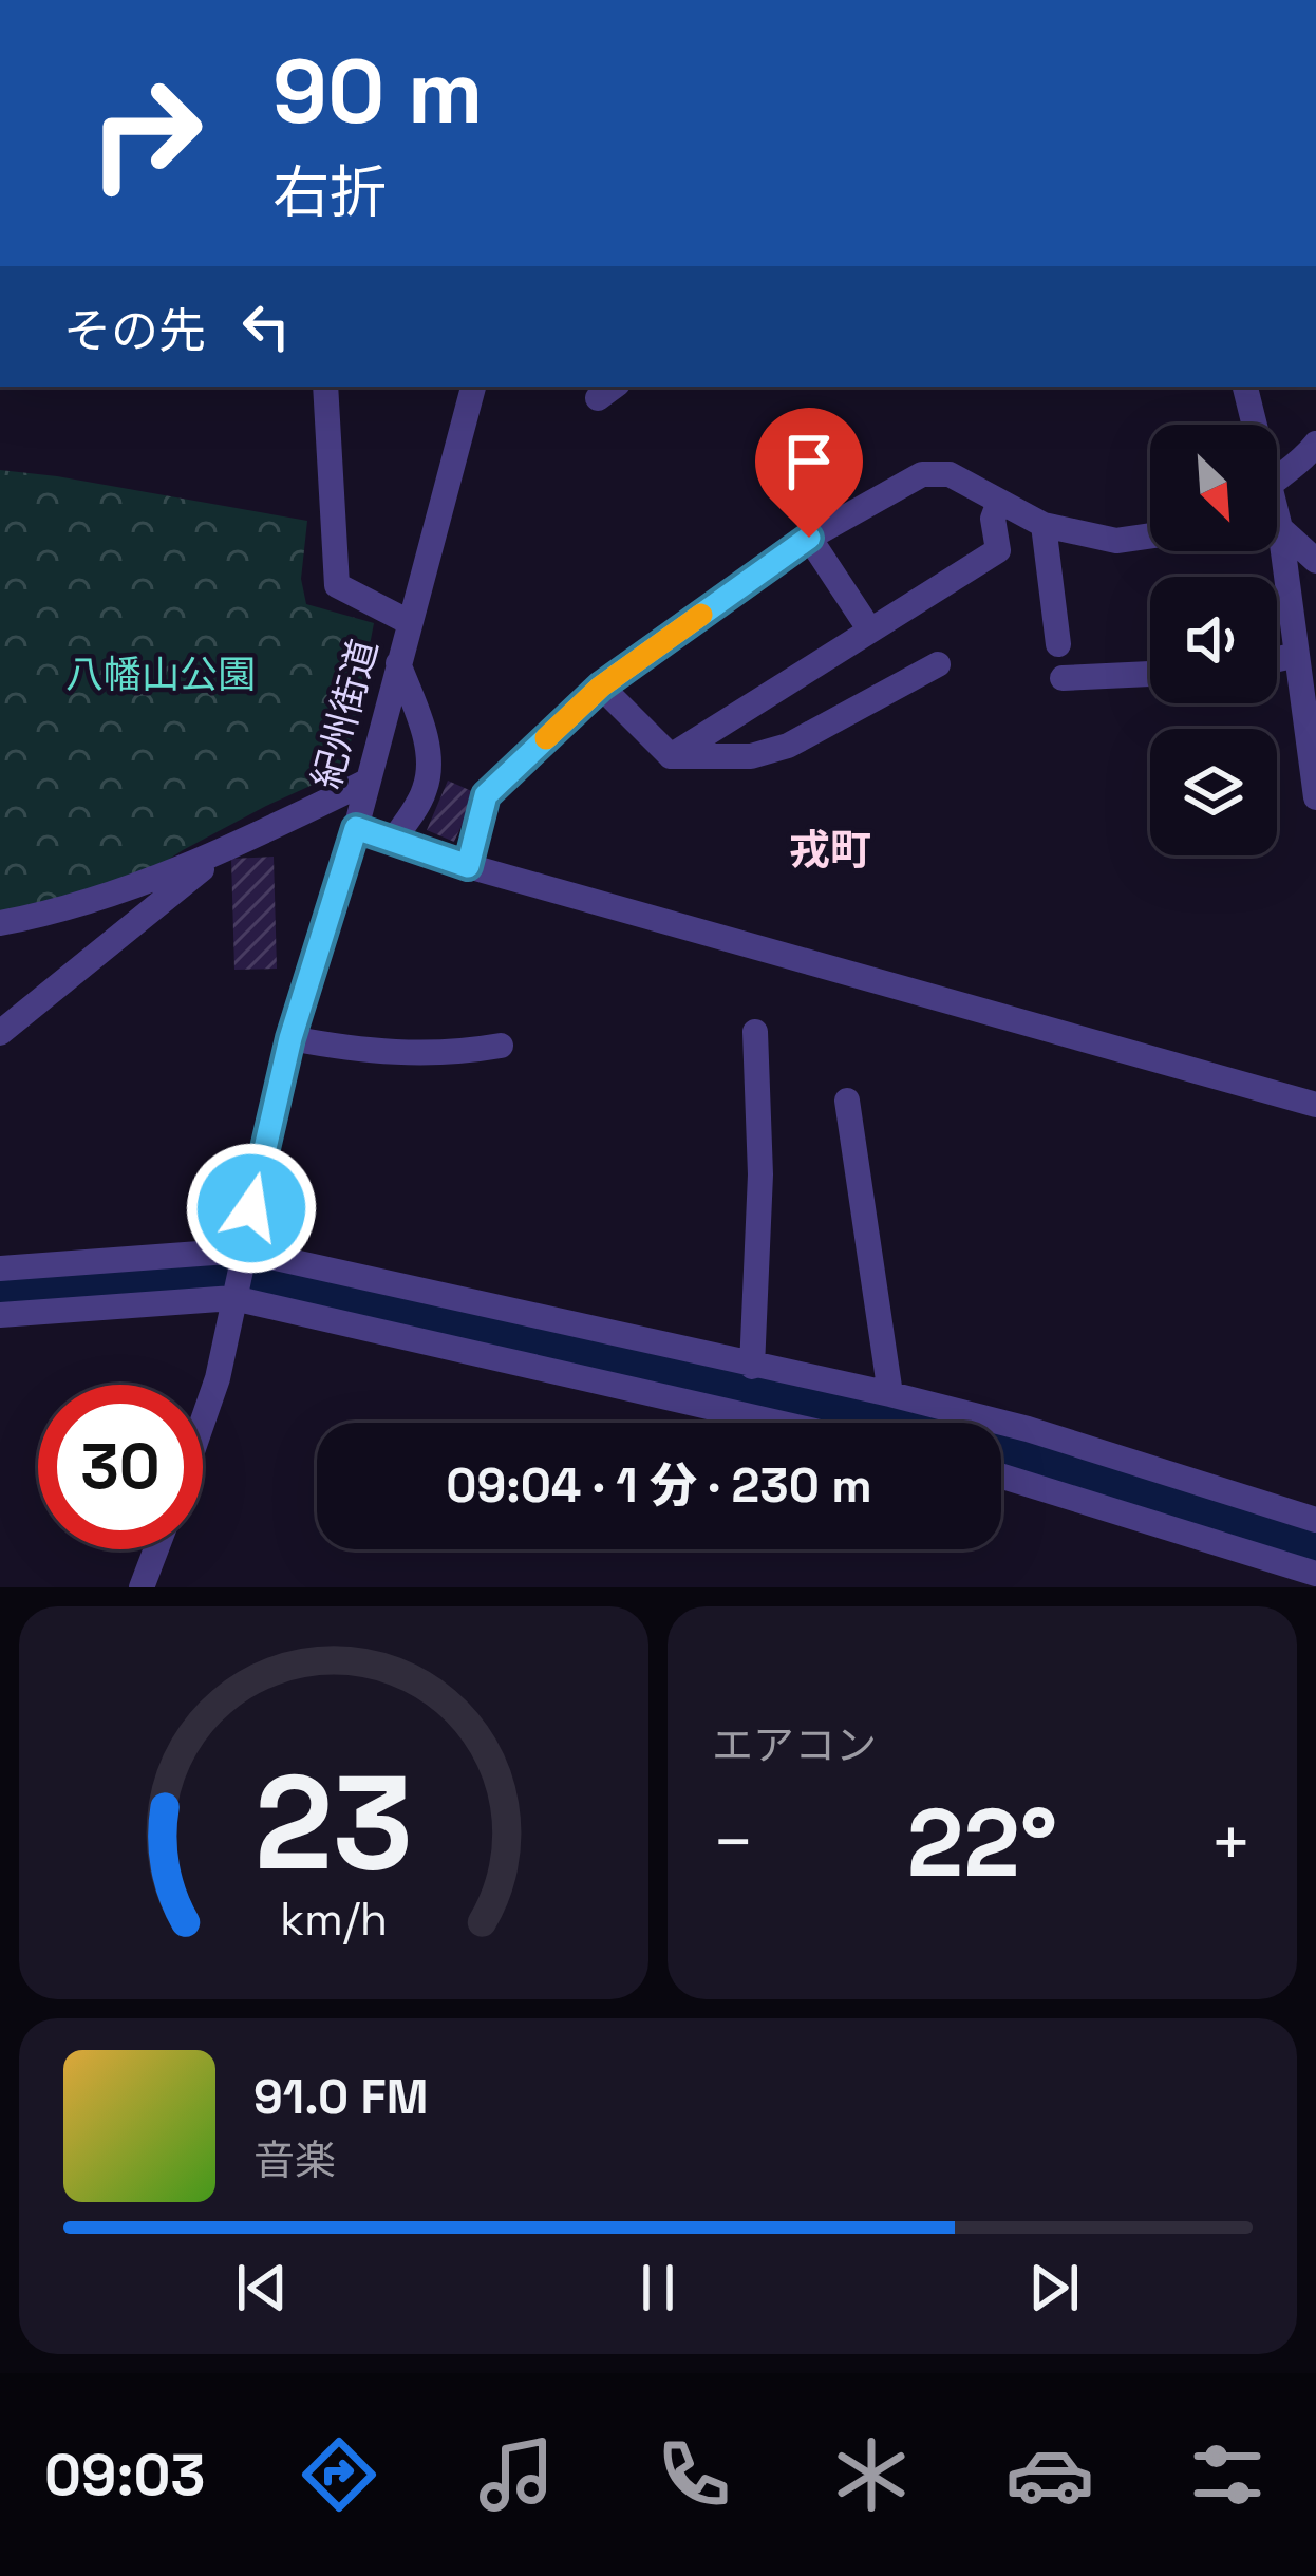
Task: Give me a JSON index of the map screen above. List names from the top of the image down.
{
  "streets": {
    "street": ["紀州街道"]
  },
  "districts": ["戎町"],
  "parks": ["八幡山公園"],
  "north": "bottom right",
  "page": {
    "turn": ["90 m", "右折"],
    "then": "その先",
    "limit": "30",
    "trip": "09:04 · 1 分 · 230 m",
    "tile": "エアコン",
    "heat": ["−", "22°", "+"],
    "song": ["91.0 FM", "音楽"],
    "tabs": "09:03",
    "gauge": ["23", "km/h"]
  }
}
